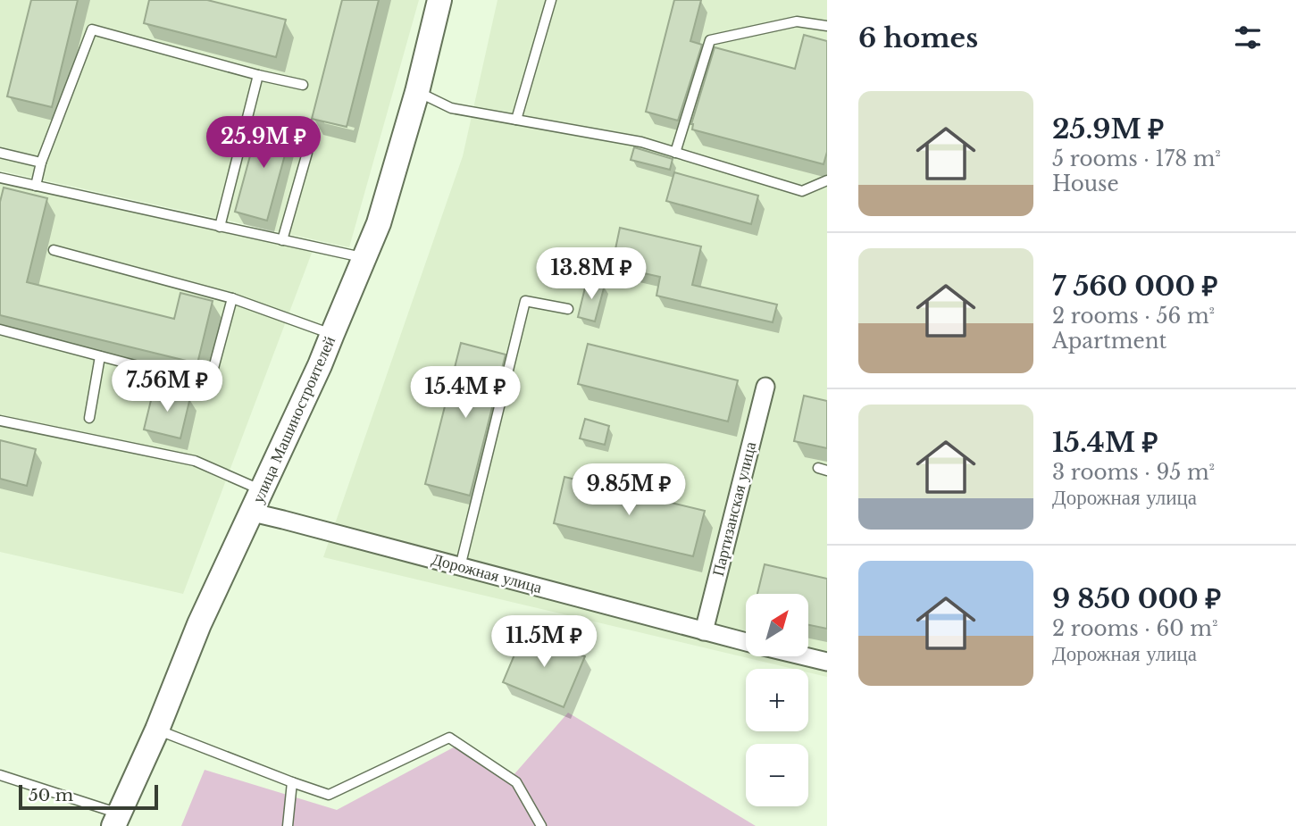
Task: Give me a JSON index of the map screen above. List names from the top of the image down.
{
  "streets": {
    "street": ["улица Машиностроителей", "Партизанская улица", "Дорожная улица"]
  },
  "crossings": [
    ["улица Машиностроителей", "Дорожная улица"],
    ["Партизанская улица", "Дорожная улица"]
  ],
  "scale_bar": "50 m",
  "north": "top right",
  "page": {
    "heading": "6 homes",
    "list": [
      {
        "name": "25.9M ₽",
        "note": "5 rooms · 178 m² · House"
      },
      {
        "name": "7 560 000 ₽",
        "note": "2 rooms · 56 m² · Apartment"
      },
      {
        "name": "15.4M ₽",
        "note": "3 rooms · 95 m² · Дорожная улица"
      },
      {
        "name": "9 850 000 ₽",
        "note": "2 rooms · 60 m² · Дорожная улица"
      }
    ],
    "price": [
      "25.9M ₽",
      "13.8M ₽",
      "7.56M ₽",
      "15.4M ₽",
      "9.85M ₽",
      "11.5M ₽"
    ],
    "map_buttons": ["+", "−"],
    "scale": "50 m"
  }
}
